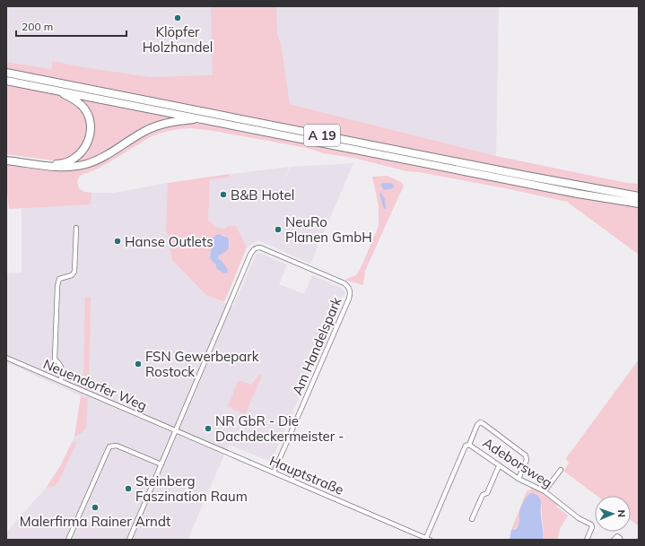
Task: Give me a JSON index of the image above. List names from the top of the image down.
{
  "streets": {
    "highway": ["A 19"],
    "street": [
      "Am Handelspark",
      "Neuendorfer Weg",
      "Adeborsweg",
      "Hauptstraße"
    ]
  },
  "crossings": [
    ["Am Handelspark", "Neuendorfer Weg"],
    ["Am Handelspark", "Hauptstraße"],
    ["Neuendorfer Weg", "Hauptstraße"],
    ["Adeborsweg", "Hauptstraße"]
  ],
  "places": [
    "Klöpfer Holzhandel",
    "B&B Hotel",
    "NeuRo Planen GmbH",
    "Hanse Outlets",
    "FSN Gewerbepark Rostock",
    "NR GbR - Die Dachdeckermeister -",
    "Steinberg Faszination Raum",
    "Malerfirma Rainer Arndt"
  ],
  "scale_bar": "200 m",
  "north": "right"
}
